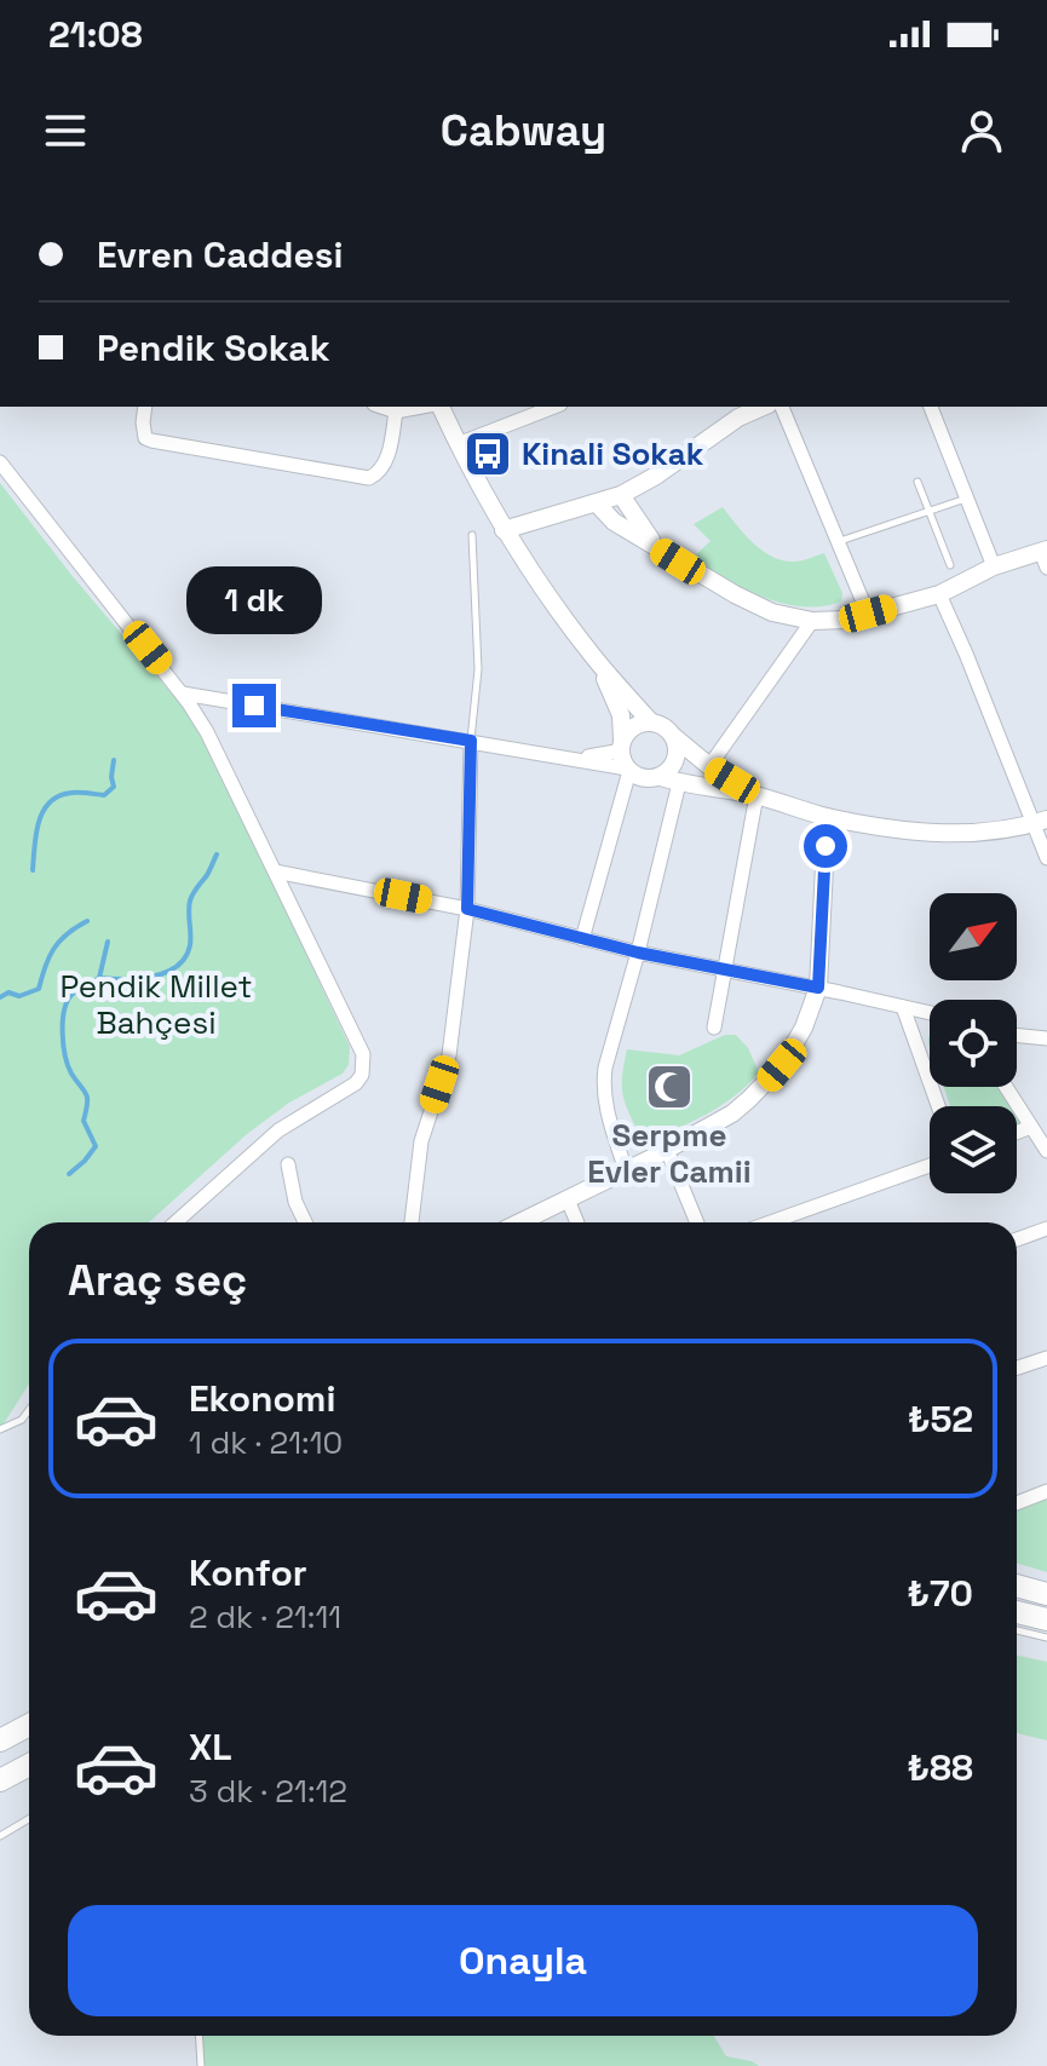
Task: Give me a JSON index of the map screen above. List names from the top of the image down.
{
  "parks": ["Pendik Millet Bahçesi"],
  "places": {
    "bus stop": ["Kinali Sokak"],
    "mosque": ["Serpme Evler Camii"]
  },
  "north": "top right",
  "page": {
    "status": "21:08",
    "header": "Cabway",
    "banner": ["Evren Caddesi", "Pendik Sokak"],
    "bubble": "1 dk",
    "heading": "Araç seç",
    "list": [
      {
        "name": "Ekonomi",
        "note": "1 dk · 21:10",
        "value": "₺52"
      },
      {
        "name": "Konfor",
        "note": "2 dk · 21:11",
        "value": "₺70"
      },
      {
        "name": "XL",
        "note": "3 dk · 21:12",
        "value": "₺88"
      }
    ],
    "buttons": "Onayla"
  }
}
